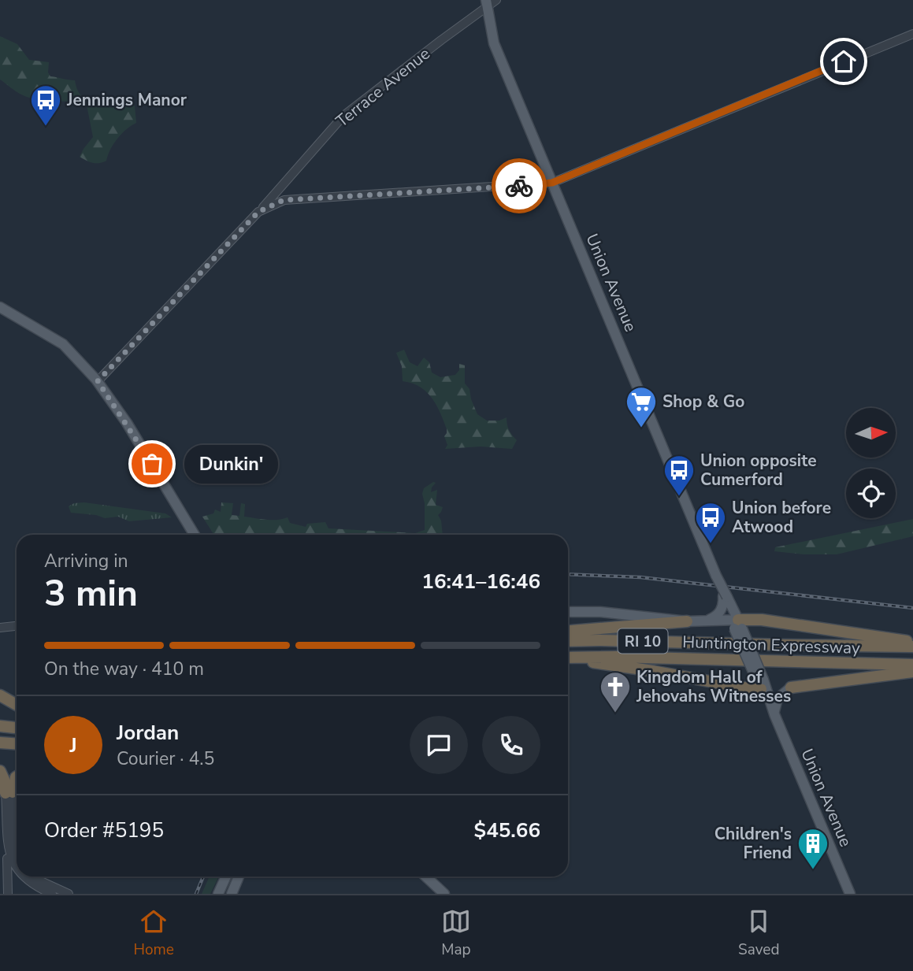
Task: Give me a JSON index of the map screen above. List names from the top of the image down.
{
  "streets": {
    "highway": ["RI 10", "Huntington Expressway"],
    "main road": ["Union Avenue"],
    "street": ["Terrace Avenue"]
  },
  "crossings": [
    ["Terrace Avenue", "Union Avenue"]
  ],
  "places": {
    "bus stop": ["Jennings Manor", "Union opposite Cumerford", "Union before Atwood"],
    "supermarket": ["Shop & Go"],
    "other": ["Dunkin'"],
    "church": ["Kingdom Hall of Jehovahs Witnesses"],
    "building": ["Children's Friend"]
  },
  "north": "right",
  "page": {
    "bubble": "Dunkin'",
    "heading": ["3 min", "Arriving in", "16:41–16:46"],
    "panel": [
      "Jordan",
      "Courier · 4.5",
      "Order #5195",
      "$45.66"
    ],
    "bar": "On the way · 410 m",
    "round": "J",
    "tabs": ["Home", "Map", "Saved"]
  }
}
